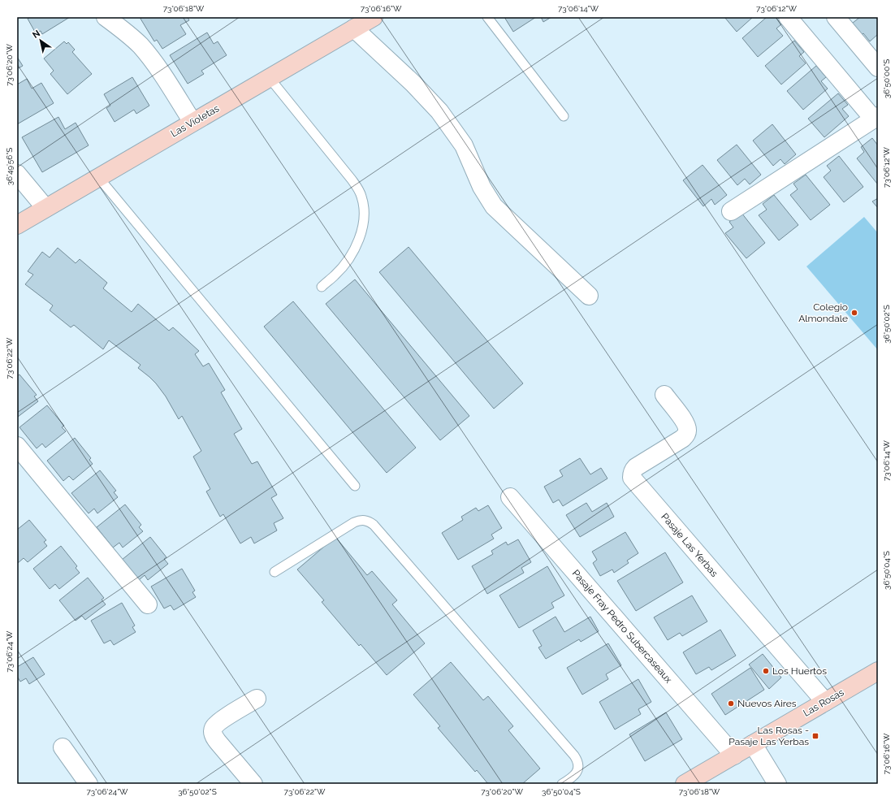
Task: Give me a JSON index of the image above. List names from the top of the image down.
{
  "streets": {
    "street": [
      "Las Violetas",
      "Pasaje Las Yerbas",
      "Pasaje Fray Pedro Subercaseaux",
      "Las Rosas"
    ]
  },
  "crossings": [
    ["Pasaje Las Yerbas", "Las Rosas"],
    ["Pasaje Fray Pedro Subercaseaux", "Las Rosas"]
  ],
  "places": {
    "other": ["Colegio Almondale", "Los Huertos", "Nuevos Aires"],
    "transit": ["Las Rosas - Pasaje Las Yerbas"]
  },
  "north": "top left",
  "coordinates": [
    "73°06'18\"W",
    "73°06'16\"W",
    "73°06'14\"W",
    "73°06'12\"W",
    "73°06'20\"W",
    "36°50'00\"S",
    "36°49'56\"S",
    "36°50'02\"S",
    "73°06'22\"W",
    "36°50'04\"S",
    "73°06'24\"W"
  ]
}
